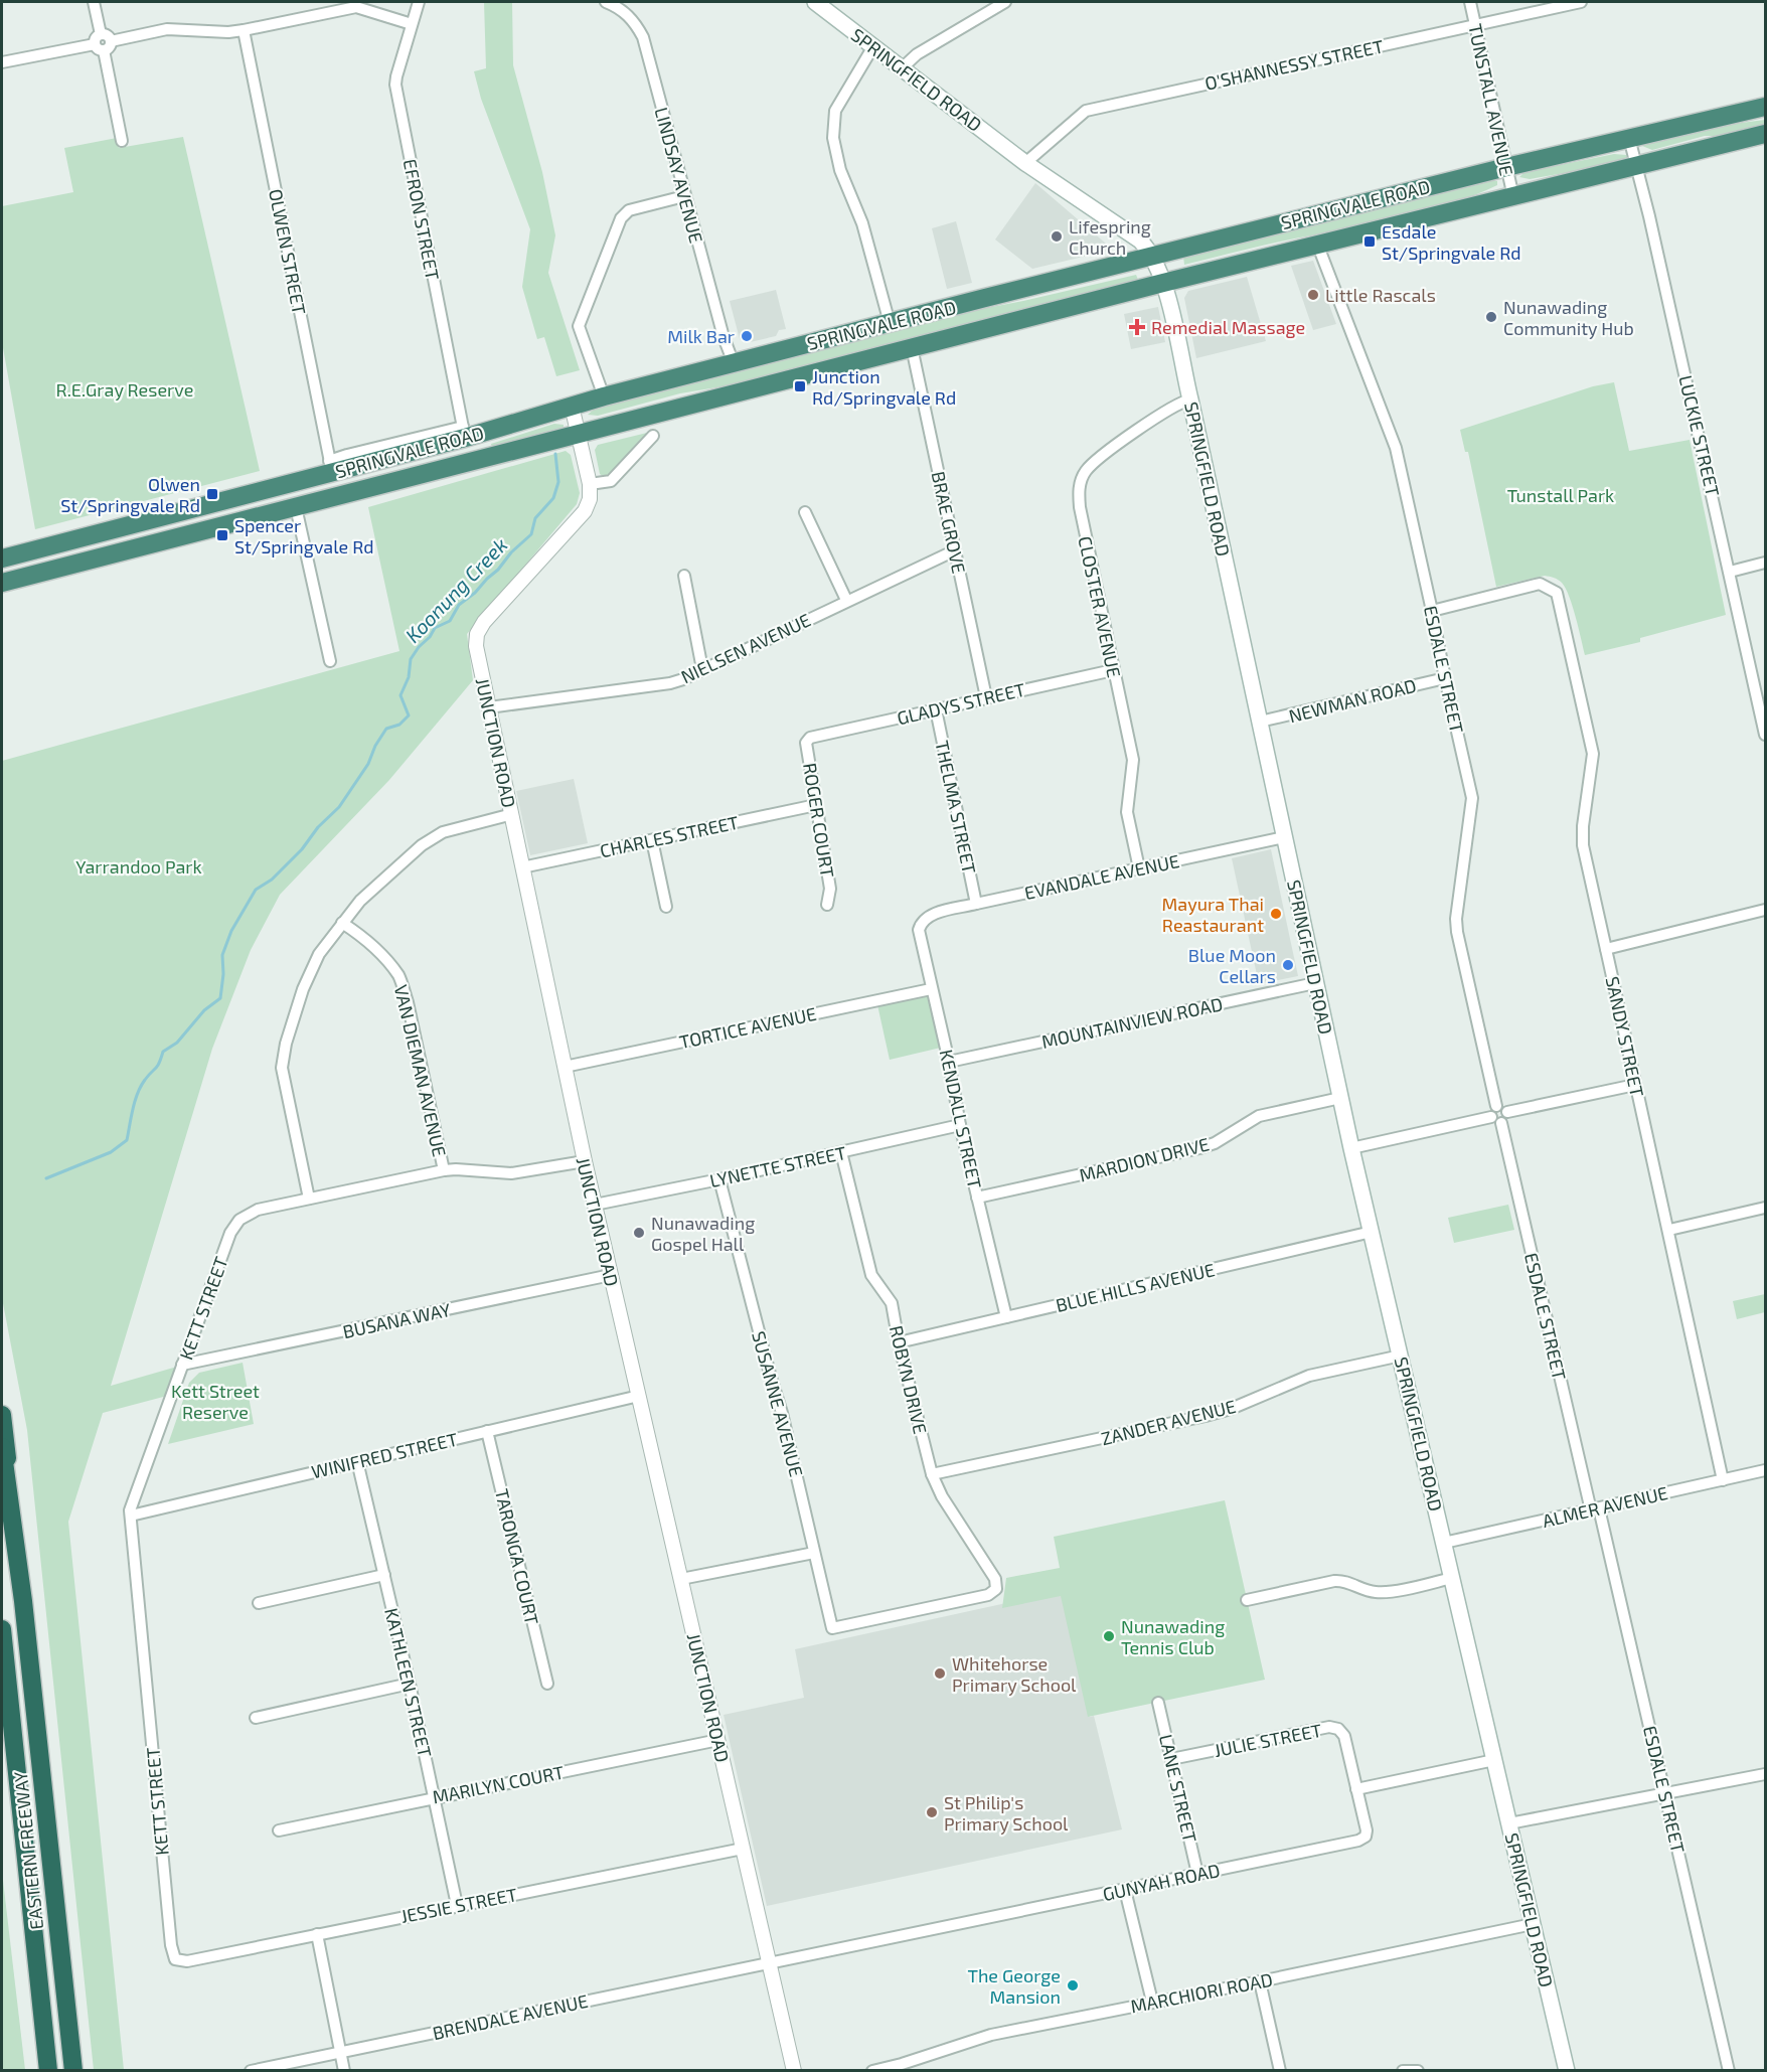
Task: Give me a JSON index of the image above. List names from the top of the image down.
{
  "streets": {
    "highway": ["SPRINGVALE ROAD", "EASTERN FREEWAY"],
    "main road": ["SPRINGFIELD ROAD"],
    "street": [
      "O'SHANNESSY STREET",
      "TUNSTALL AVENUE",
      "LINDSAY AVENUE",
      "EFRON STREET",
      "OLWEN STREET",
      "LUCKIE STREET",
      "BRAE GROVE",
      "CLOSTER AVENUE",
      "NIELSEN AVENUE",
      "ESDALE STREET",
      "NEWMAN ROAD",
      "GLADYS STREET",
      "JUNCTION ROAD",
      "THELMA STREET",
      "ROGER COURT",
      "CHARLES STREET",
      "EVANDALE AVENUE",
      "MOUNTAINVIEW ROAD",
      "TORTICE AVENUE",
      "SANDY STREET",
      "VAN DIEMAN AVENUE",
      "KENDALL STREET",
      "MARDION DRIVE",
      "LYNETTE STREET",
      "BLUE HILLS AVENUE",
      "KETT STREET",
      "BUSANA WAY",
      "ROBYN DRIVE",
      "SUSANNE AVENUE",
      "ZANDER AVENUE",
      "WINIFRED STREET",
      "ALMER AVENUE",
      "TARONGA COURT",
      "KATHLEEN STREET",
      "JULIE STREET",
      "MARILYN COURT",
      "LANE STREET",
      "GUNYAH ROAD",
      "JESSIE STREET",
      "MARCHIORI ROAD",
      "BRENDALE AVENUE"
    ]
  },
  "crossings": [
    ["O'SHANNESSY STREET", "SPRINGFIELD ROAD"],
    ["O'SHANNESSY STREET", "TUNSTALL AVENUE"],
    ["SPRINGFIELD ROAD", "SPRINGVALE ROAD"],
    ["SPRINGFIELD ROAD", "CLOSTER AVENUE"],
    ["SPRINGFIELD ROAD", "NEWMAN ROAD"],
    ["SPRINGFIELD ROAD", "EVANDALE AVENUE"],
    ["SPRINGFIELD ROAD", "MOUNTAINVIEW ROAD"],
    ["SPRINGFIELD ROAD", "MARDION DRIVE"],
    ["SPRINGFIELD ROAD", "BLUE HILLS AVENUE"],
    ["SPRINGFIELD ROAD", "ZANDER AVENUE"],
    ["SPRINGFIELD ROAD", "ALMER AVENUE"],
    ["SPRINGFIELD ROAD", "MARCHIORI ROAD"],
    ["TUNSTALL AVENUE", "SPRINGVALE ROAD"],
    ["LINDSAY AVENUE", "SPRINGVALE ROAD"],
    ["SPRINGVALE ROAD", "EFRON STREET"],
    ["SPRINGVALE ROAD", "OLWEN STREET"],
    ["SPRINGVALE ROAD", "LUCKIE STREET"],
    ["SPRINGVALE ROAD", "BRAE GROVE"],
    ["SPRINGVALE ROAD", "ESDALE STREET"],
    ["SPRINGVALE ROAD", "JUNCTION ROAD"],
    ["BRAE GROVE", "NIELSEN AVENUE"],
    ["BRAE GROVE", "GLADYS STREET"],
    ["CLOSTER AVENUE", "GLADYS STREET"],
    ["CLOSTER AVENUE", "EVANDALE AVENUE"],
    ["NIELSEN AVENUE", "JUNCTION ROAD"],
    ["ESDALE STREET", "NEWMAN ROAD"],
    ["ESDALE STREET", "SANDY STREET"],
    ["ESDALE STREET", "ALMER AVENUE"],
    ["GLADYS STREET", "THELMA STREET"],
    ["GLADYS STREET", "ROGER COURT"],
    ["JUNCTION ROAD", "CHARLES STREET"],
    ["JUNCTION ROAD", "TORTICE AVENUE"],
    ["JUNCTION ROAD", "LYNETTE STREET"],
    ["JUNCTION ROAD", "KETT STREET"],
    ["JUNCTION ROAD", "BUSANA WAY"],
    ["JUNCTION ROAD", "WINIFRED STREET"],
    ["JUNCTION ROAD", "MARILYN COURT"],
    ["JUNCTION ROAD", "GUNYAH ROAD"],
    ["JUNCTION ROAD", "JESSIE STREET"],
    ["JUNCTION ROAD", "BRENDALE AVENUE"],
    ["THELMA STREET", "EVANDALE AVENUE"],
    ["ROGER COURT", "CHARLES STREET"],
    ["EVANDALE AVENUE", "KENDALL STREET"],
    ["MOUNTAINVIEW ROAD", "KENDALL STREET"],
    ["TORTICE AVENUE", "KENDALL STREET"],
    ["SANDY STREET", "ALMER AVENUE"],
    ["VAN DIEMAN AVENUE", "KETT STREET"],
    ["KENDALL STREET", "MARDION DRIVE"],
    ["KENDALL STREET", "LYNETTE STREET"],
    ["KENDALL STREET", "BLUE HILLS AVENUE"],
    ["LYNETTE STREET", "ROBYN DRIVE"],
    ["LYNETTE STREET", "SUSANNE AVENUE"],
    ["BLUE HILLS AVENUE", "ROBYN DRIVE"],
    ["KETT STREET", "BUSANA WAY"],
    ["KETT STREET", "WINIFRED STREET"],
    ["KETT STREET", "JESSIE STREET"],
    ["ROBYN DRIVE", "SUSANNE AVENUE"],
    ["ROBYN DRIVE", "ZANDER AVENUE"],
    ["WINIFRED STREET", "TARONGA COURT"],
    ["WINIFRED STREET", "KATHLEEN STREET"],
    ["KATHLEEN STREET", "MARILYN COURT"],
    ["KATHLEEN STREET", "JESSIE STREET"],
    ["JULIE STREET", "LANE STREET"],
    ["JULIE STREET", "GUNYAH ROAD"],
    ["LANE STREET", "GUNYAH ROAD"],
    ["GUNYAH ROAD", "BRENDALE AVENUE"]
  ],
  "water": ["Koonung Creek"],
  "parks": [
    "R.E.Gray Reserve",
    "Tunstall Park",
    "Yarrandoo Park",
    "Kett Street Reserve"
  ],
  "places": {
    "other": [
      "Lifespring Church",
      "Little Rascals",
      "Nunawading Community Hub",
      "Milk Bar",
      "Mayura Thai Reastaurant",
      "Blue Moon Cellars",
      "Nunawading Gospel Hall",
      "Nunawading Tennis Club",
      "Whitehorse Primary School",
      "St Philip's Primary School",
      "The George Mansion"
    ],
    "transit": [
      "Esdale St/Springvale Rd",
      "Junction Rd/Springvale Rd",
      "Olwen St/Springvale Rd",
      "Spencer St/Springvale Rd"
    ],
    "health": ["Remedial Massage"]
  }
}
